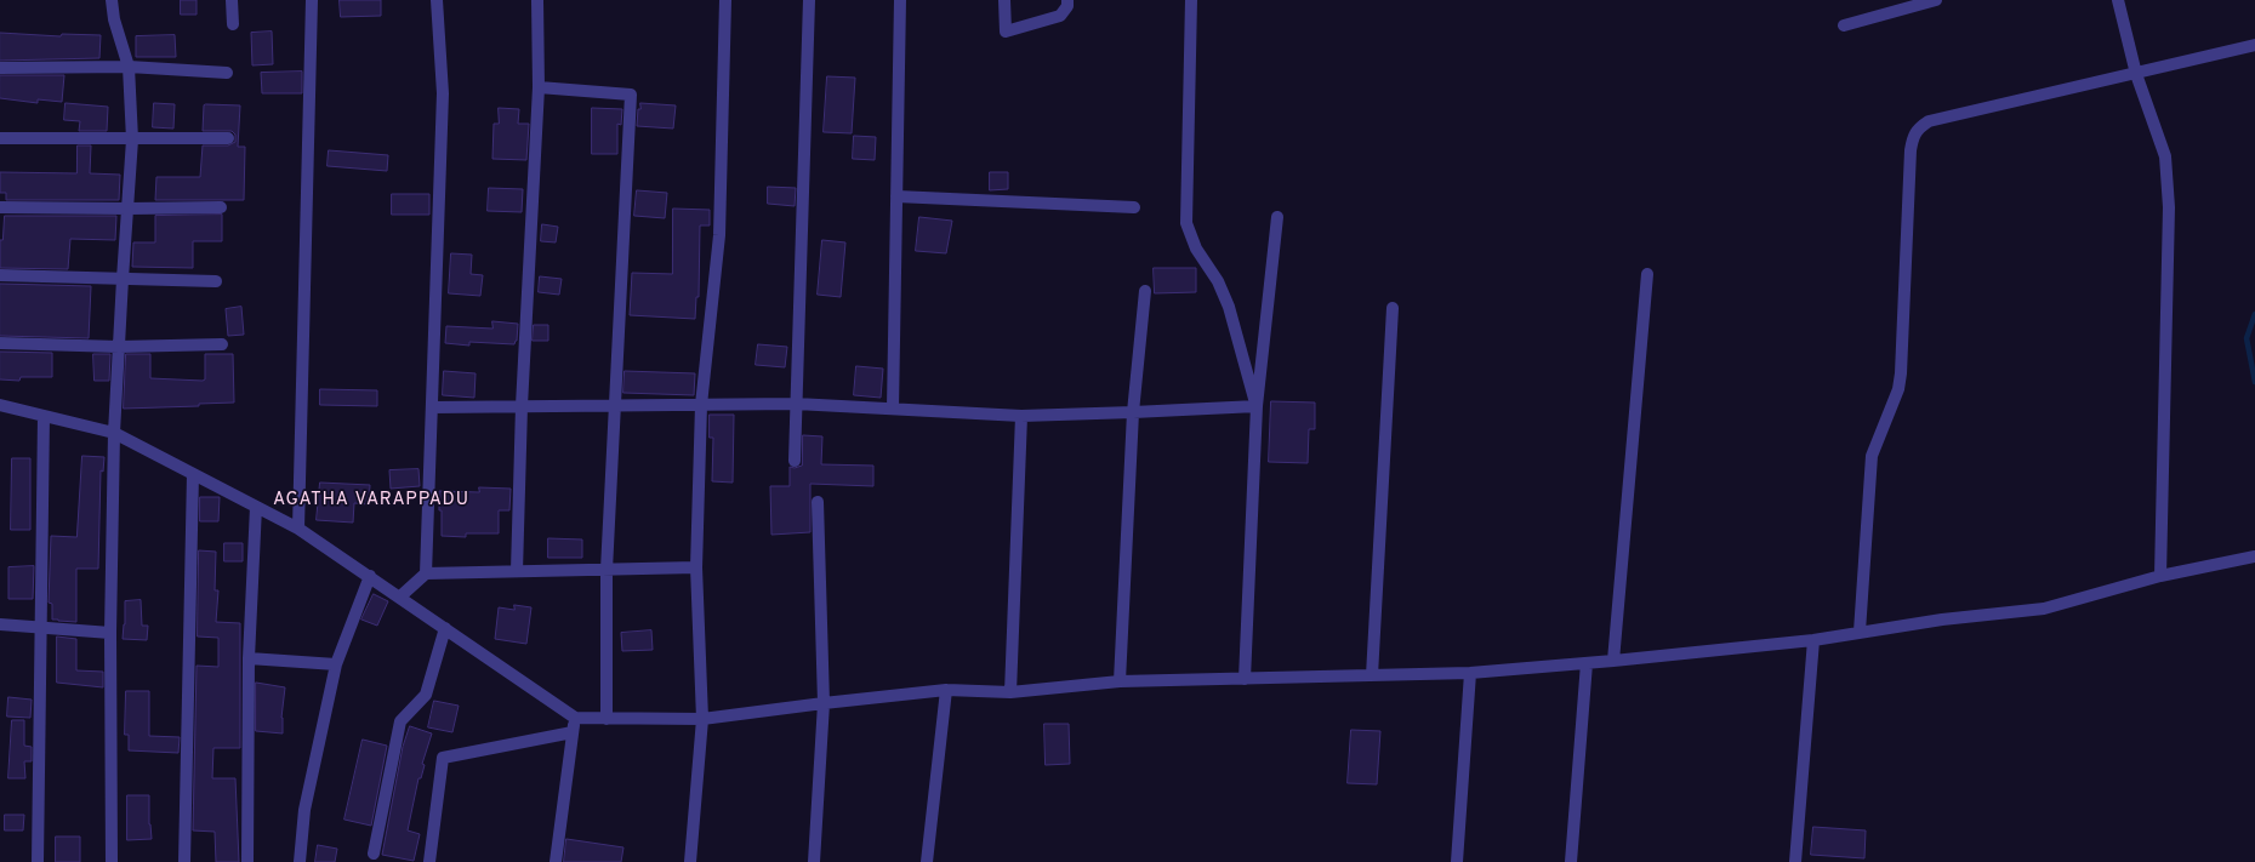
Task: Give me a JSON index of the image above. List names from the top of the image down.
{
  "districts": ["AGATHA VARAPPADU"]
}
